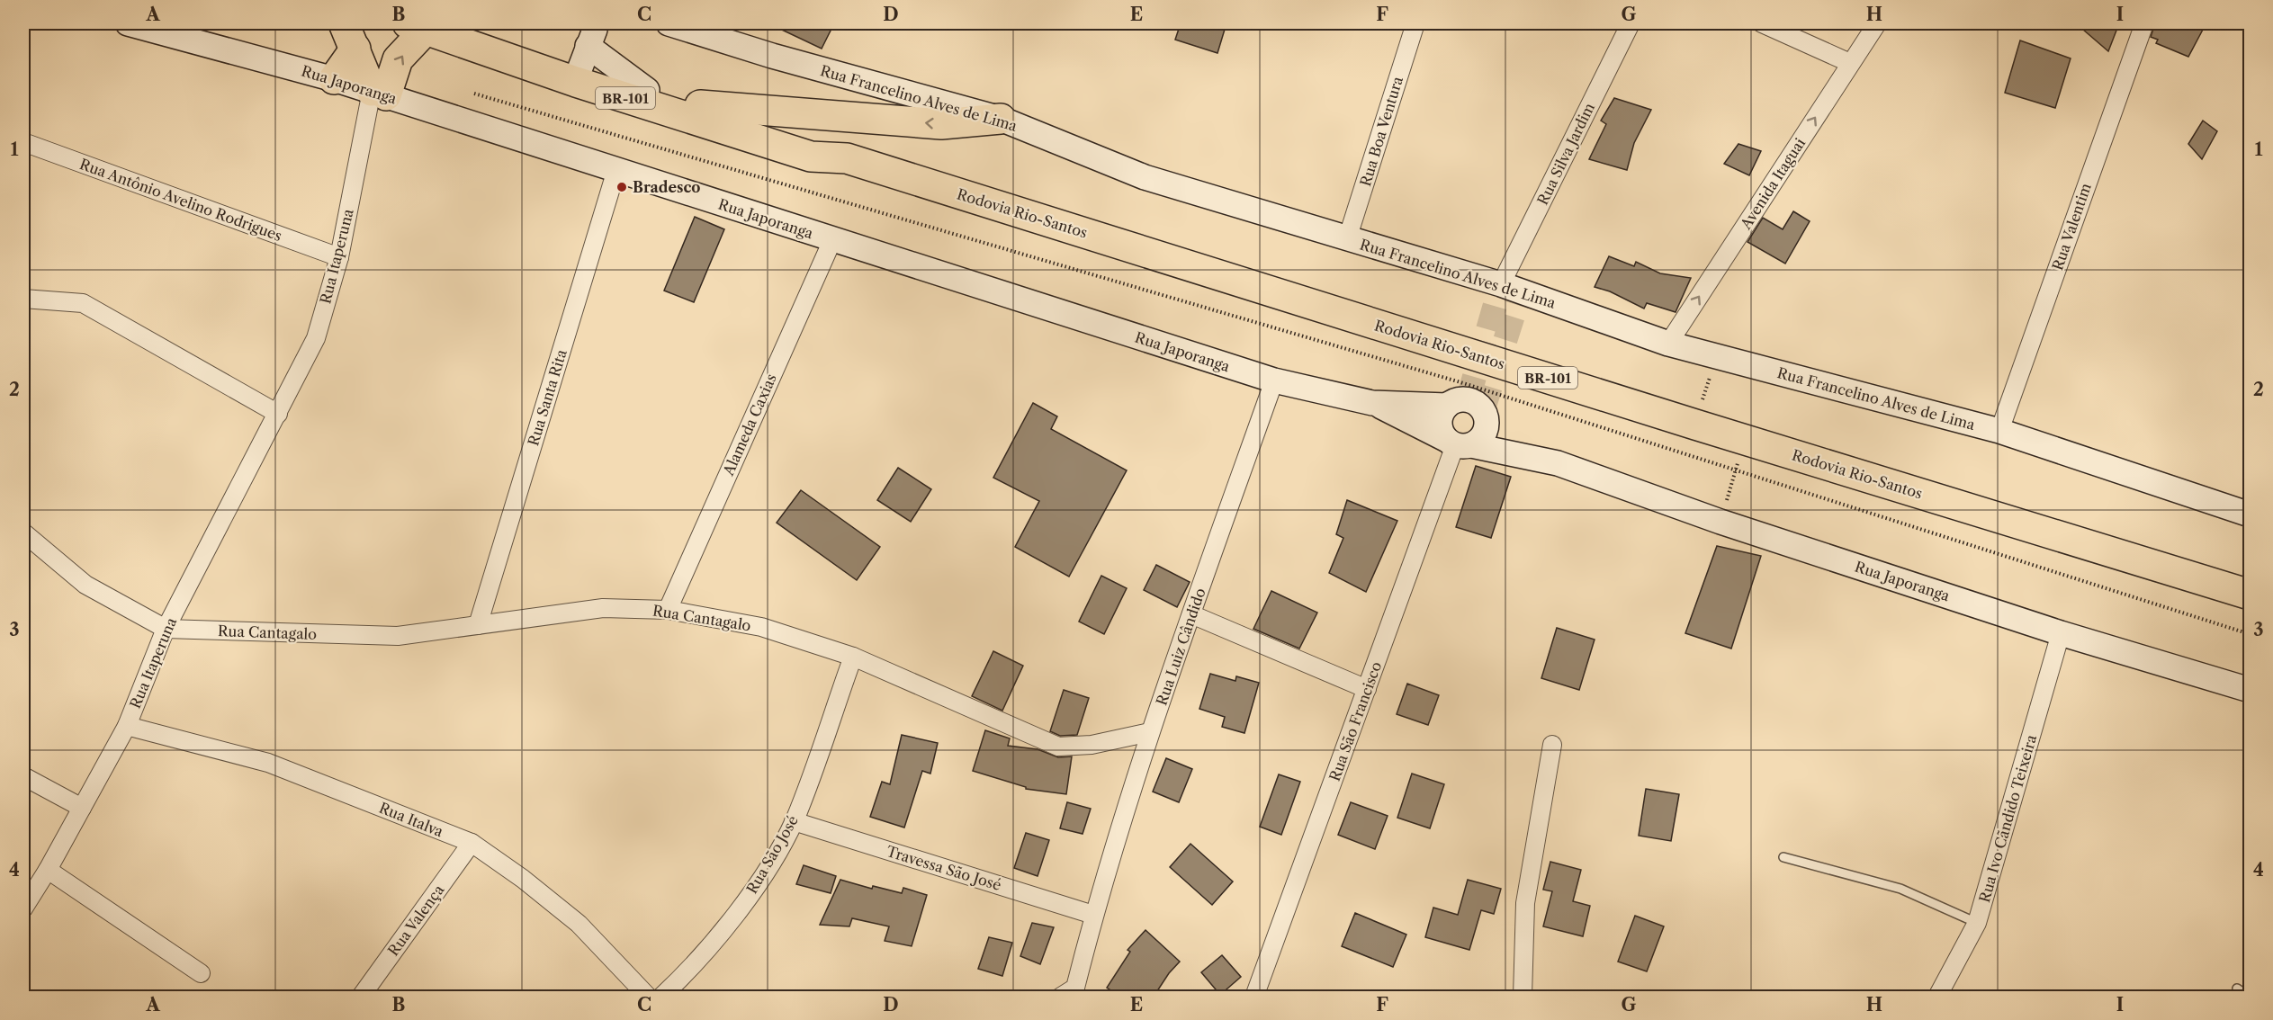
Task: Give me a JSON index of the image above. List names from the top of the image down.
{
  "streets": {
    "highway": ["BR-101", "Rodovia Rio-Santos"],
    "main road": ["Rua Japoranga", "Rua Francelino Alves de Lima"],
    "street": [
      "Rua Boa Ventura",
      "Rua Silva Jardim",
      "Avenida Itaguai",
      "Rua Antônio Avelino Rodrigues",
      "Rua Valentim",
      "Rua Itaperuna",
      "Rua Santa Rita",
      "Alameda Caxias",
      "Rua Cantagalo",
      "Rua Luiz Cândido",
      "Rua São Francisco",
      "Rua Ivo Cãndido Teixeira",
      "Rua Italva",
      "Rua São José",
      "Travessa São José",
      "Rua Valença"
    ]
  },
  "crossings": [
    ["Rua Japoranga", "Rua Itaperuna"],
    ["Rua Japoranga", "Rua Santa Rita"],
    ["Rua Japoranga", "Alameda Caxias"],
    ["Rua Japoranga", "Rua Luiz Cândido"],
    ["Rua Japoranga", "Rua São Francisco"],
    ["Rua Japoranga", "Rua Ivo Cãndido Teixeira"],
    ["Rua Francelino Alves de Lima", "Rua Boa Ventura"],
    ["Rua Francelino Alves de Lima", "Rua Silva Jardim"],
    ["Rua Francelino Alves de Lima", "Avenida Itaguai"],
    ["Rua Francelino Alves de Lima", "Rua Valentim"],
    ["Rua Antônio Avelino Rodrigues", "Rua Itaperuna"],
    ["Rua Itaperuna", "Rua Cantagalo"],
    ["Rua Itaperuna", "Rua Italva"],
    ["Rua Santa Rita", "Rua Cantagalo"],
    ["Alameda Caxias", "Rua Cantagalo"],
    ["Rua Cantagalo", "Rua Luiz Cândido"],
    ["Rua Cantagalo", "Rua São José"],
    ["Rua Luiz Cândido", "Travessa São José"],
    ["Rua Italva", "Rua Valença"],
    ["Rua São José", "Travessa São José"]
  ],
  "one_way": ["Avenida Itaguai"],
  "places": ["Bradesco"],
  "grid": {
    "columns": [
      "A",
      "B",
      "C",
      "D",
      "E",
      "F",
      "G",
      "H",
      "I"
    ],
    "rows": [
      "1",
      "2",
      "3",
      "4"
    ]
  }
}
